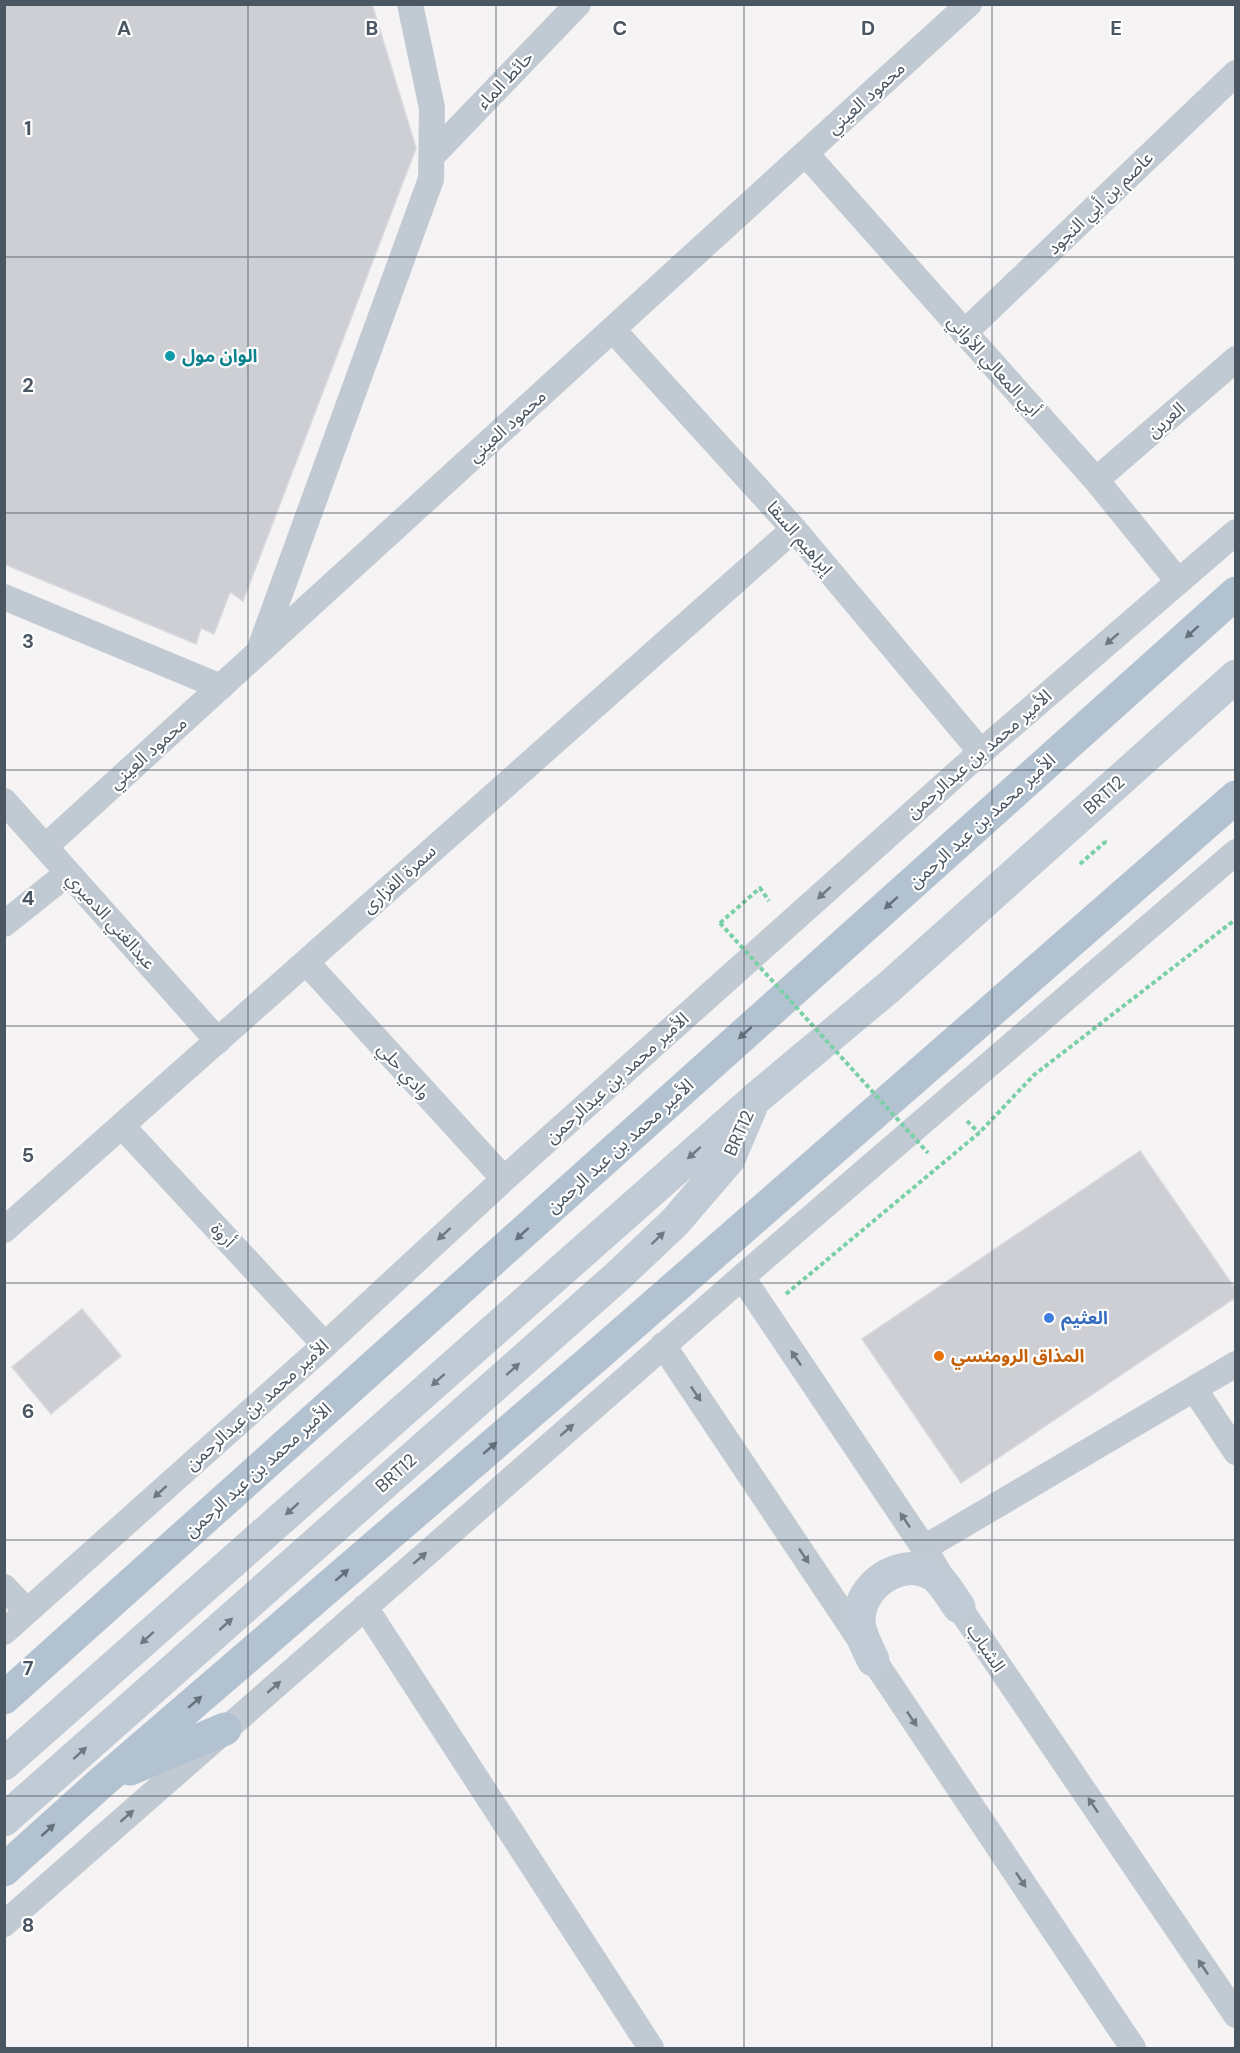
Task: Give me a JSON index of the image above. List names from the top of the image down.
{
  "streets": {
    "main road": ["BRT12", "الأمير محمد بن عبد الرحمن"],
    "street": [
      "حائط الماء",
      "محمود العيني",
      "عاصم بن أبي النجود",
      "أبي المعالي الأواني",
      "العرين",
      "إبراهيم السقا",
      "الأمير محمد بن عبدالرحمن",
      "سمرة الفزارى",
      "عبدالغني الدميري",
      "وادي حلي",
      "أروة",
      "الشباب"
    ]
  },
  "crossings": [
    ["محمود العيني", "أبي المعالي الأواني"],
    ["محمود العيني", "إبراهيم السقا"],
    ["محمود العيني", "عبدالغني الدميري"],
    ["عاصم بن أبي النجود", "أبي المعالي الأواني"],
    ["أبي المعالي الأواني", "العرين"],
    ["أبي المعالي الأواني", "الأمير محمد بن عبدالرحمن"],
    ["إبراهيم السقا", "الأمير محمد بن عبدالرحمن"],
    ["إبراهيم السقا", "سمرة الفزارى"],
    ["الأمير محمد بن عبدالرحمن", "وادي حلي"],
    ["الأمير محمد بن عبدالرحمن", "أروة"],
    ["سمرة الفزارى", "عبدالغني الدميري"],
    ["سمرة الفزارى", "وادي حلي"],
    ["سمرة الفزارى", "أروة"]
  ],
  "places": ["الوان مول", "العثيم", "المذاق الرومنسي"],
  "grid": {
    "columns": [
      "A",
      "B",
      "C",
      "D",
      "E"
    ],
    "rows": [
      "1",
      "2",
      "3",
      "4",
      "5",
      "6",
      "7",
      "8"
    ]
  }
}
